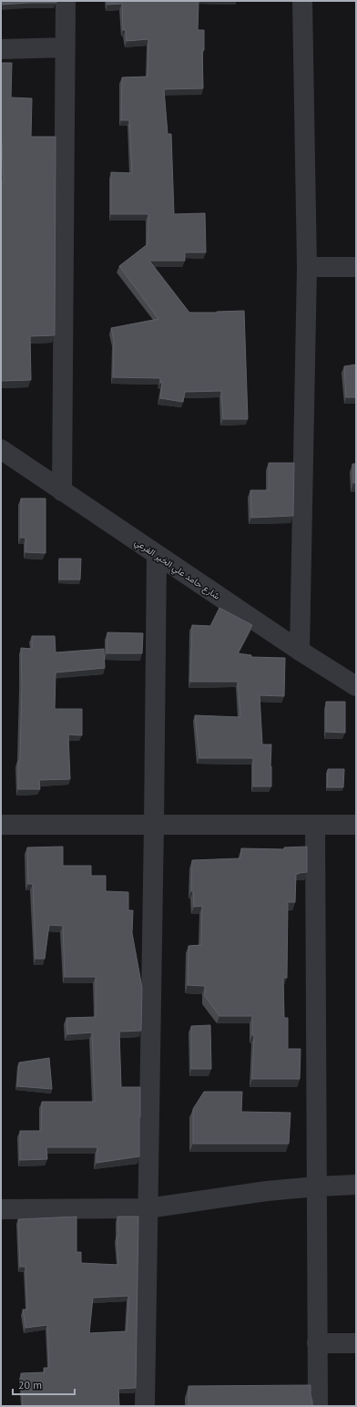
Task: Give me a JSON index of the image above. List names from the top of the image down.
{
  "streets": {
    "street": ["شارع حامد علي الخير الفرعي"]
  },
  "scale_bar": "20 m"
}
